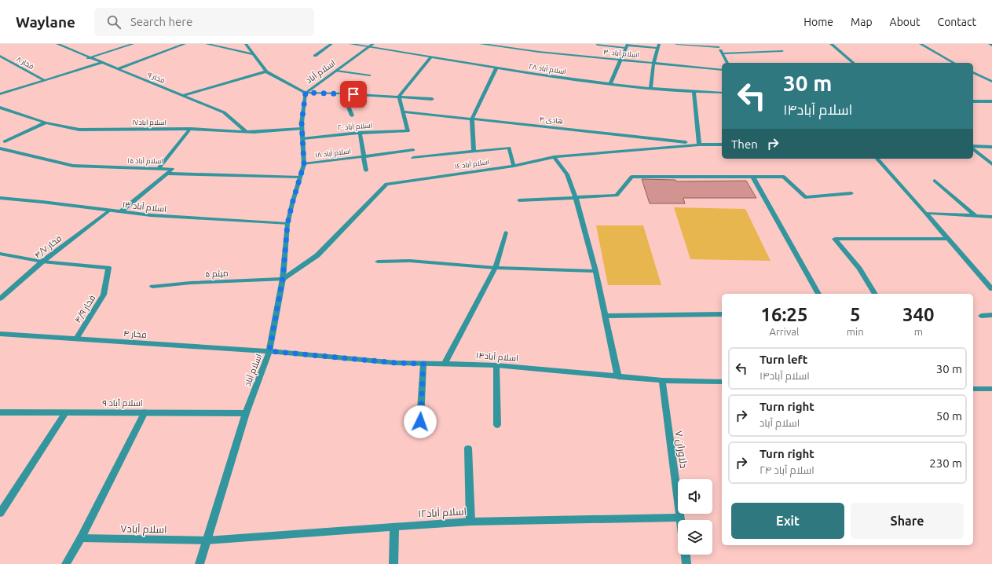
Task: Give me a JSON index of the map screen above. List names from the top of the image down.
{
  "streets": {
    "street": [
      "اسلام آباد ۳۰",
      "فخار ۸",
      "اسلام آباد ۲۸",
      "اسلام آباد",
      "فخار ۹",
      "هادی ۴",
      "اسلام آباد۱۷",
      "اسلام آباد ۲۰",
      "اسلام آباد ۱۸",
      "اسلام آباد ۱۵",
      "اسلام آباد ۱۶",
      "اسلام آباد ۱۳",
      "فخار ۴/۷",
      "میثم ۵",
      "فخار ۴/۹",
      "فخار ۴",
      "اسلام آباد۱۴",
      "اسلام آباد ۹",
      "دلاوران ۷",
      "اسلام آباد۱۲",
      "اسلام آباد۷"
    ]
  },
  "crossings": [
    ["اسلام آباد ۲۸", "اسلام آباد"],
    ["اسلام آباد", "اسلام آباد۱۷"],
    ["اسلام آباد", "اسلام آباد ۲۰"],
    ["اسلام آباد", "اسلام آباد ۱۸"],
    ["اسلام آباد", "اسلام آباد ۱۵"],
    ["اسلام آباد", "اسلام آباد ۱۶"],
    ["اسلام آباد", "اسلام آباد ۱۳"],
    ["اسلام آباد", "میثم ۵"],
    ["اسلام آباد", "فخار ۴"],
    ["اسلام آباد", "اسلام آباد۱۴"],
    ["اسلام آباد", "اسلام آباد ۹"],
    ["اسلام آباد", "اسلام آباد۱۲"],
    ["اسلام آباد", "اسلام آباد۷"],
    ["فخار ۹", "اسلام آباد۱۷"],
    ["هادی ۴", "اسلام آباد ۲۰"],
    ["هادی ۴", "اسلام آباد ۱۶"],
    ["اسلام آباد ۱۶", "میثم ۵"],
    ["اسلام آباد ۱۳", "فخار ۴/۷"],
    ["فخار ۴/۷", "فخار ۴/۹"],
    ["فخار ۴/۹", "فخار ۴"],
    ["فخار ۴", "اسلام آباد۱۴"],
    ["اسلام آباد۱۴", "دلاوران ۷"],
    ["دلاوران ۷", "اسلام آباد۱۲"],
    ["اسلام آباد۱۲", "اسلام آباد۷"]
  ],
  "page": {
    "header": "Waylane",
    "search": "Search here",
    "nav": [
      "Home",
      "Map",
      "About",
      "Contact"
    ],
    "turn": ["30 m", "اسلام آباد۱۴"],
    "then": "Then",
    "eta": [
      "16:25",
      "Arrival",
      "5",
      "min",
      "340",
      "m"
    ],
    "list": [
      {
        "name": "Turn left",
        "note": "اسلام آباد۱۴",
        "value": "30 m"
      },
      {
        "name": "Turn right",
        "note": "اسلام آباد",
        "value": "50 m"
      },
      {
        "name": "Turn right",
        "note": "اسلام آباد ۲۴",
        "value": "230 m"
      }
    ],
    "buttons": ["Exit", "Share"]
  }
}
